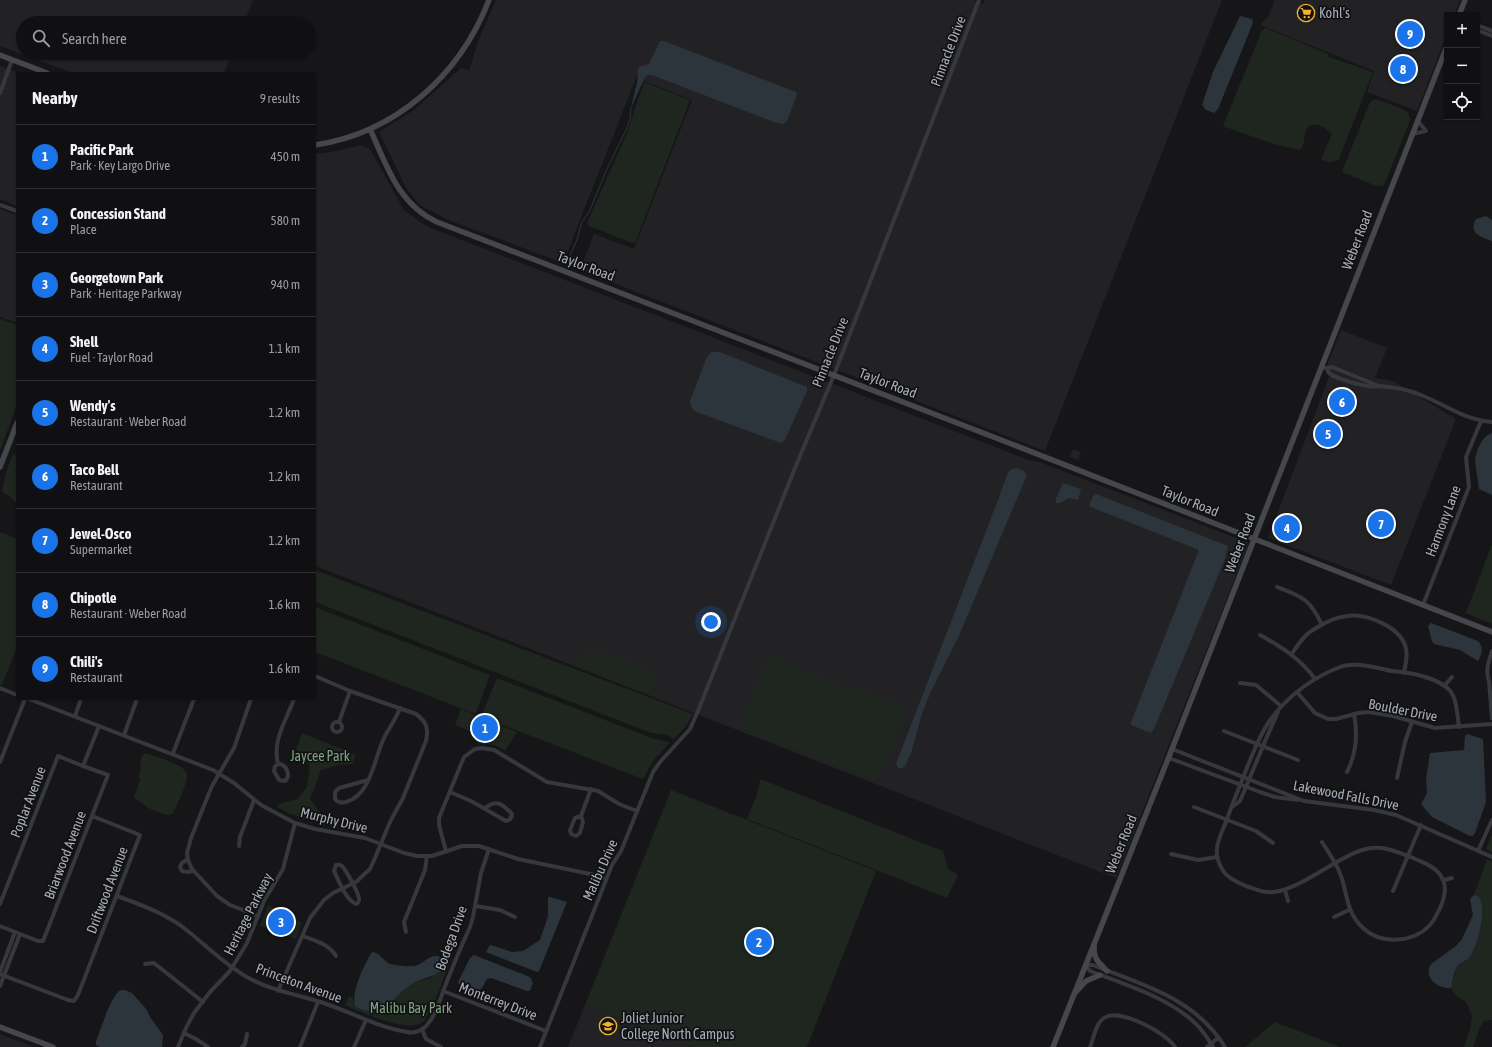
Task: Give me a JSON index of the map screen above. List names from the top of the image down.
{
  "streets": {
    "main road": ["Weber Road", "Taylor Road"],
    "street": [
      "Pinnacle Drive",
      "Harmony Lane",
      "Boulder Drive",
      "Lakewood Falls Drive",
      "Poplar Avenue",
      "Murphy Drive",
      "Briarwood Avenue",
      "Malibu Drive",
      "Driftwood Avenue",
      "Heritage Parkway",
      "Bodega Drive",
      "Princeton Avenue",
      "Monterrey Drive"
    ]
  },
  "crossings": [
    ["Pinnacle Drive", "Taylor Road"],
    ["Pinnacle Drive", "Malibu Drive"],
    ["Weber Road", "Taylor Road"],
    ["Weber Road", "Lakewood Falls Drive"],
    ["Taylor Road", "Harmony Lane"],
    ["Poplar Avenue", "Briarwood Avenue"],
    ["Murphy Drive", "Malibu Drive"],
    ["Murphy Drive", "Heritage Parkway"],
    ["Murphy Drive", "Bodega Drive"],
    ["Briarwood Avenue", "Driftwood Avenue"],
    ["Malibu Drive", "Monterrey Drive"],
    ["Driftwood Avenue", "Princeton Avenue"],
    ["Heritage Parkway", "Princeton Avenue"],
    ["Bodega Drive", "Princeton Avenue"],
    ["Bodega Drive", "Monterrey Drive"]
  ],
  "parks": ["Jaycee Park", "Malibu Bay Park"],
  "places": {
    "supermarket": ["Kohl's"],
    "school or university": ["Joliet Junior College North Campus"]
  },
  "page": {
    "map_buttons": ["+", "−"],
    "search": "Search here",
    "pins": [
      "9",
      "8",
      "6",
      "5",
      "7",
      "4",
      "1",
      "3",
      "2"
    ],
    "heading": ["Nearby", "9 results"],
    "list": [
      {
        "mark": "1",
        "name": "Pacific Park",
        "note": "Park · Key Largo Drive",
        "value": "450 m"
      },
      {
        "mark": "2",
        "name": "Concession Stand",
        "note": "Place",
        "value": "580 m"
      },
      {
        "mark": "3",
        "name": "Georgetown Park",
        "note": "Park · Heritage Parkway",
        "value": "940 m"
      },
      {
        "mark": "4",
        "name": "Shell",
        "note": "Fuel · Taylor Road",
        "value": "1.1 km"
      },
      {
        "mark": "5",
        "name": "Wendy's",
        "note": "Restaurant · Weber Road",
        "value": "1.2 km"
      },
      {
        "mark": "6",
        "name": "Taco Bell",
        "note": "Restaurant",
        "value": "1.2 km"
      },
      {
        "mark": "7",
        "name": "Jewel-Osco",
        "note": "Supermarket",
        "value": "1.2 km"
      },
      {
        "mark": "8",
        "name": "Chipotle",
        "note": "Restaurant · Weber Road",
        "value": "1.6 km"
      },
      {
        "mark": "9",
        "name": "Chili's",
        "note": "Restaurant",
        "value": "1.6 km"
      }
    ]
  }
}
